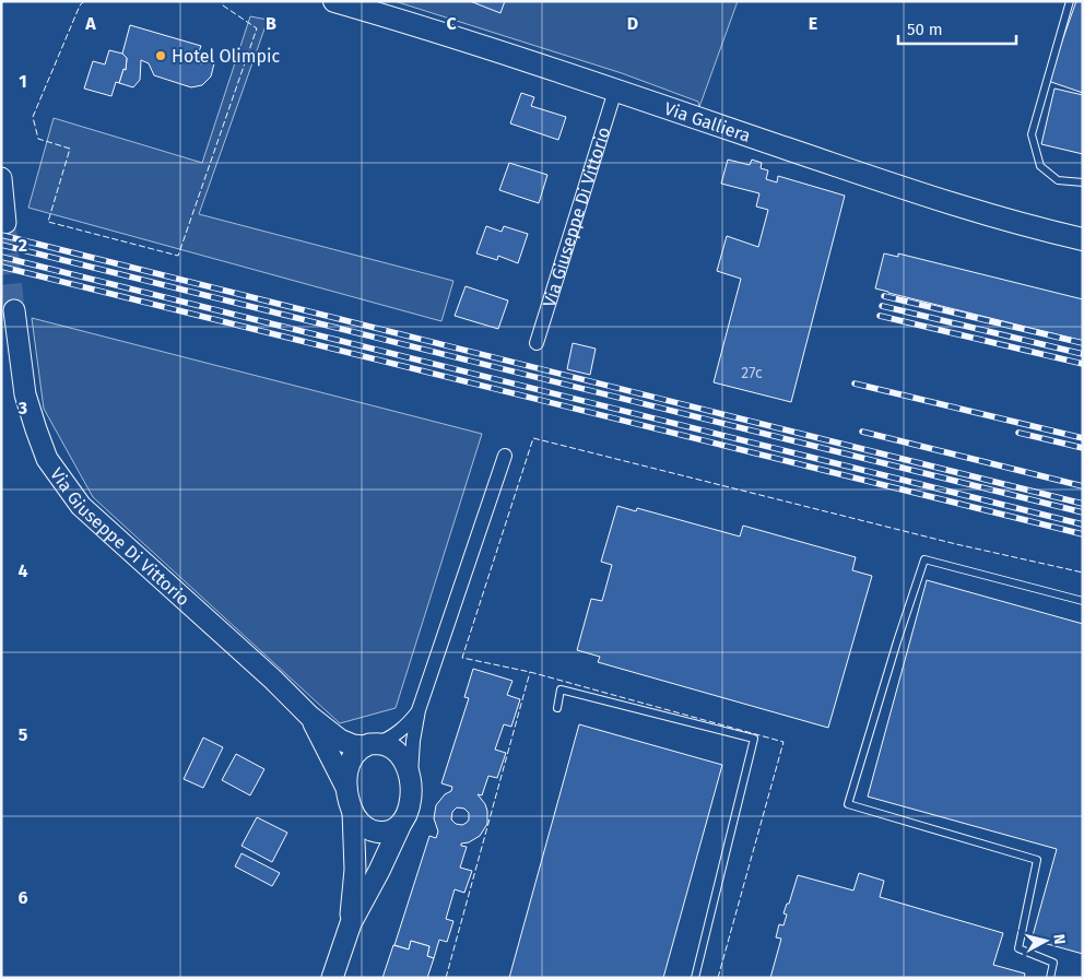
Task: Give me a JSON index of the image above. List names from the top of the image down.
{
  "streets": {
    "main road": ["Via Galliera"],
    "street": ["Via Giuseppe Di Vittorio"]
  },
  "crossings": [
    ["Via Galliera", "Via Giuseppe Di Vittorio"]
  ],
  "places": ["Hotel Olimpic"],
  "house_numbers": ["27c"],
  "scale_bar": "50 m",
  "north": "right",
  "grid": {
    "columns": [
      "A",
      "B",
      "C",
      "D",
      "E"
    ],
    "rows": [
      "1",
      "2",
      "3",
      "4",
      "5",
      "6"
    ]
  }
}
